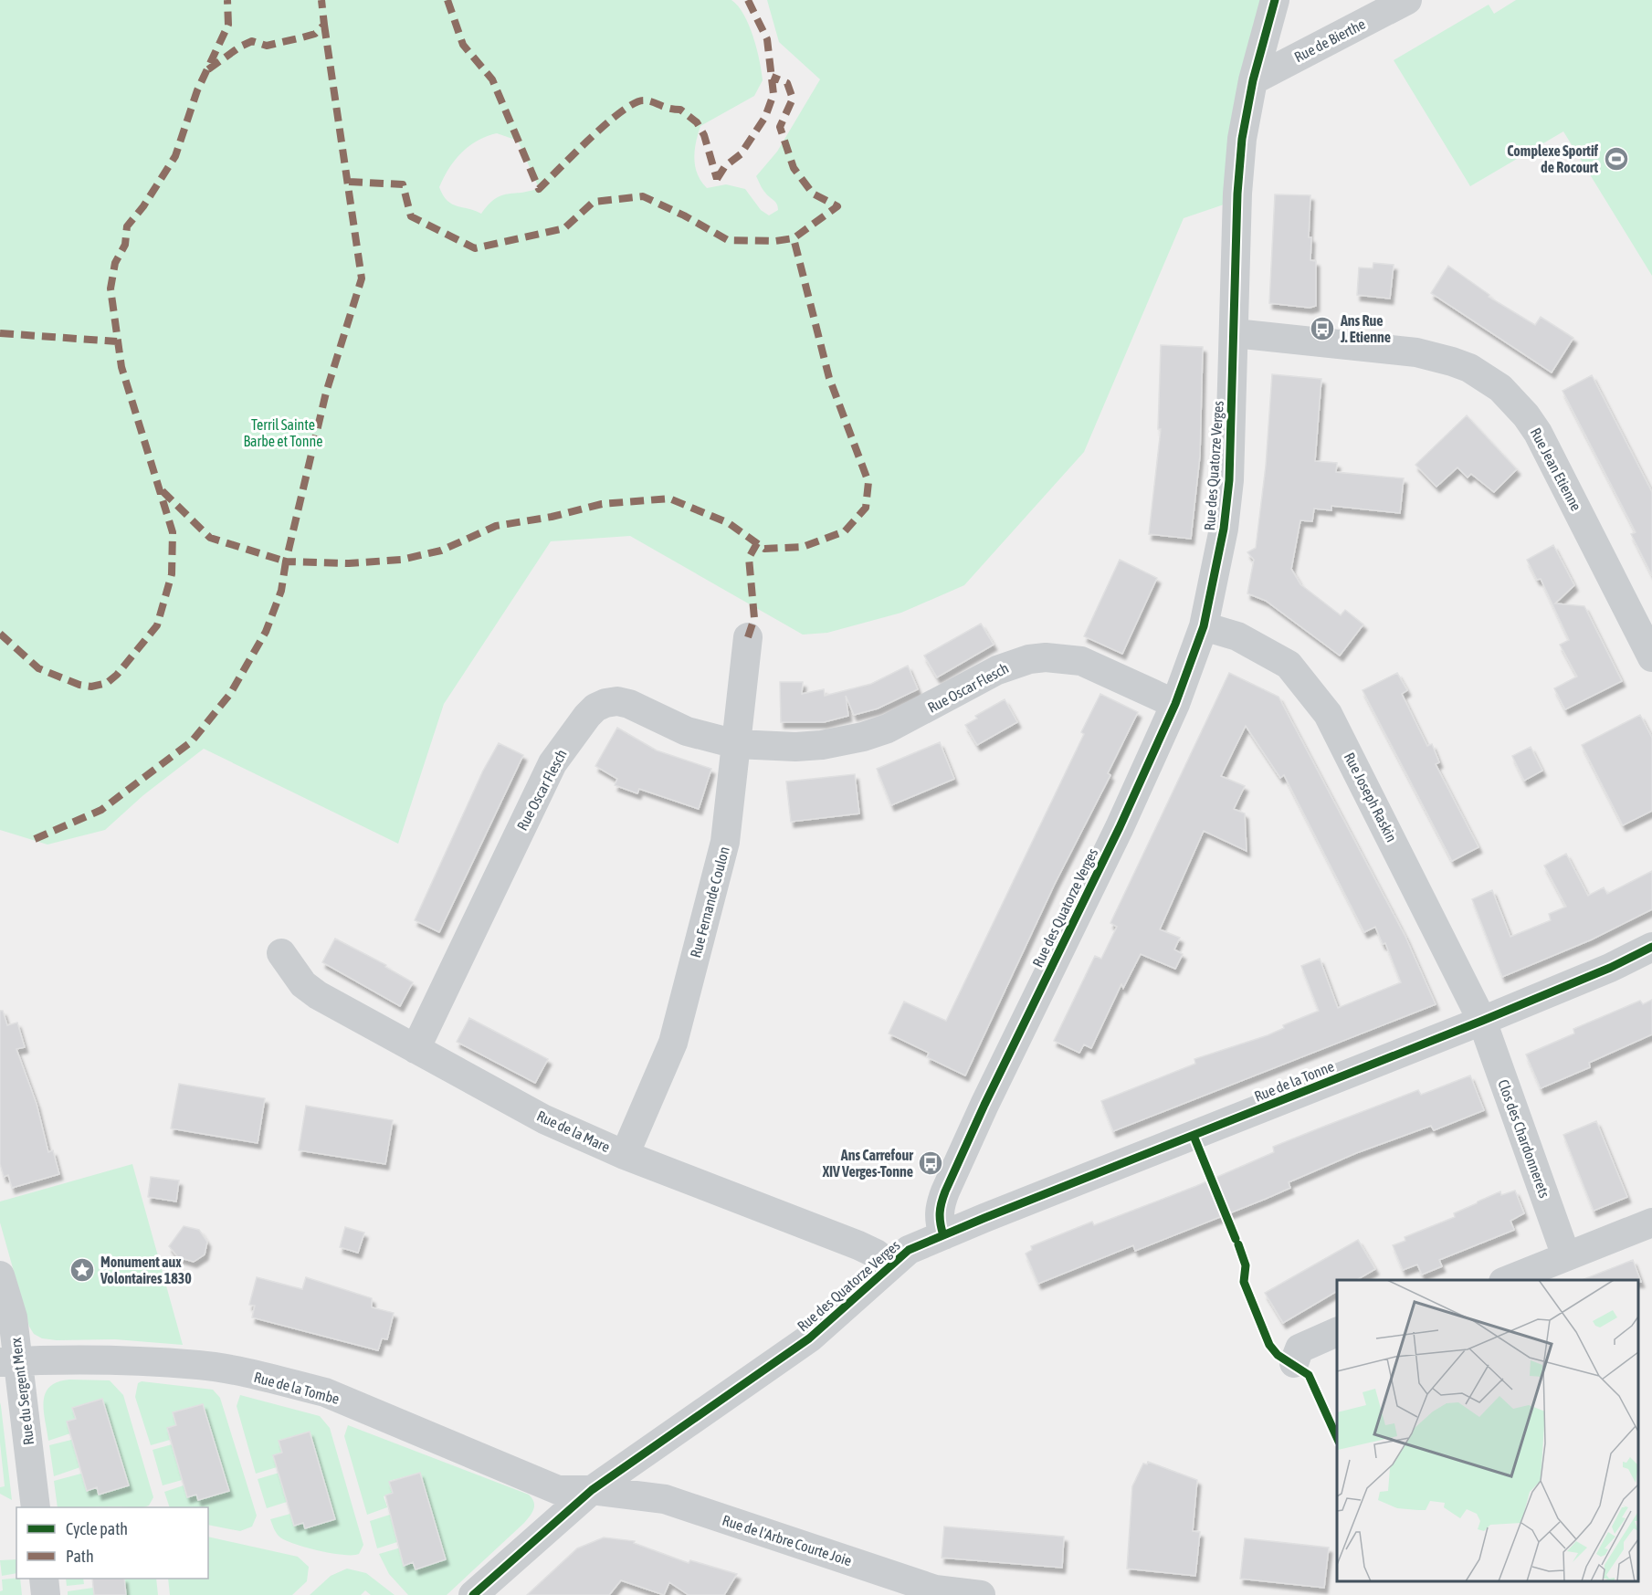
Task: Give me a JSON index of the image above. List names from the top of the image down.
{
  "streets": {
    "street": [
      "Rue de Bierthe",
      "Rue des Quatorze Verges",
      "Rue Jean Etienne",
      "Rue Oscar Flesch",
      "Rue Joseph Raskin",
      "Rue Fernande Coulon",
      "Rue de la Tonne",
      "Rue de la Mare",
      "Clos des Chardonnerets",
      "Rue de la Tombe",
      "Rue du Sergent Merx",
      "Rue de l'Arbre Courte Joie"
    ]
  },
  "crossings": [
    ["Rue de Bierthe", "Rue des Quatorze Verges"],
    ["Rue des Quatorze Verges", "Rue Jean Etienne"],
    ["Rue des Quatorze Verges", "Rue Oscar Flesch"],
    ["Rue des Quatorze Verges", "Rue Joseph Raskin"],
    ["Rue des Quatorze Verges", "Rue de la Tonne"],
    ["Rue des Quatorze Verges", "Rue de la Mare"],
    ["Rue des Quatorze Verges", "Rue de la Tombe"],
    ["Rue des Quatorze Verges", "Rue de l'Arbre Courte Joie"],
    ["Rue Oscar Flesch", "Rue Fernande Coulon"],
    ["Rue Oscar Flesch", "Rue de la Mare"],
    ["Rue Joseph Raskin", "Rue de la Tonne"],
    ["Rue Joseph Raskin", "Clos des Chardonnerets"],
    ["Rue Fernande Coulon", "Rue de la Mare"],
    ["Rue de la Tonne", "Clos des Chardonnerets"],
    ["Rue de la Tombe", "Rue du Sergent Merx"],
    ["Rue de la Tombe", "Rue de l'Arbre Courte Joie"]
  ],
  "parks": ["Terril Sainte Barbe et Tonne"],
  "places": {
    "sports": ["Complexe Sportif de Rocourt"],
    "bus stop": ["Ans Rue J. Etienne", "Ans Carrefour XIV Verges-Tonne"],
    "place": ["Monument aux Volontaires 1830"]
  },
  "legend": ["Cycle path", "Path"]
}
